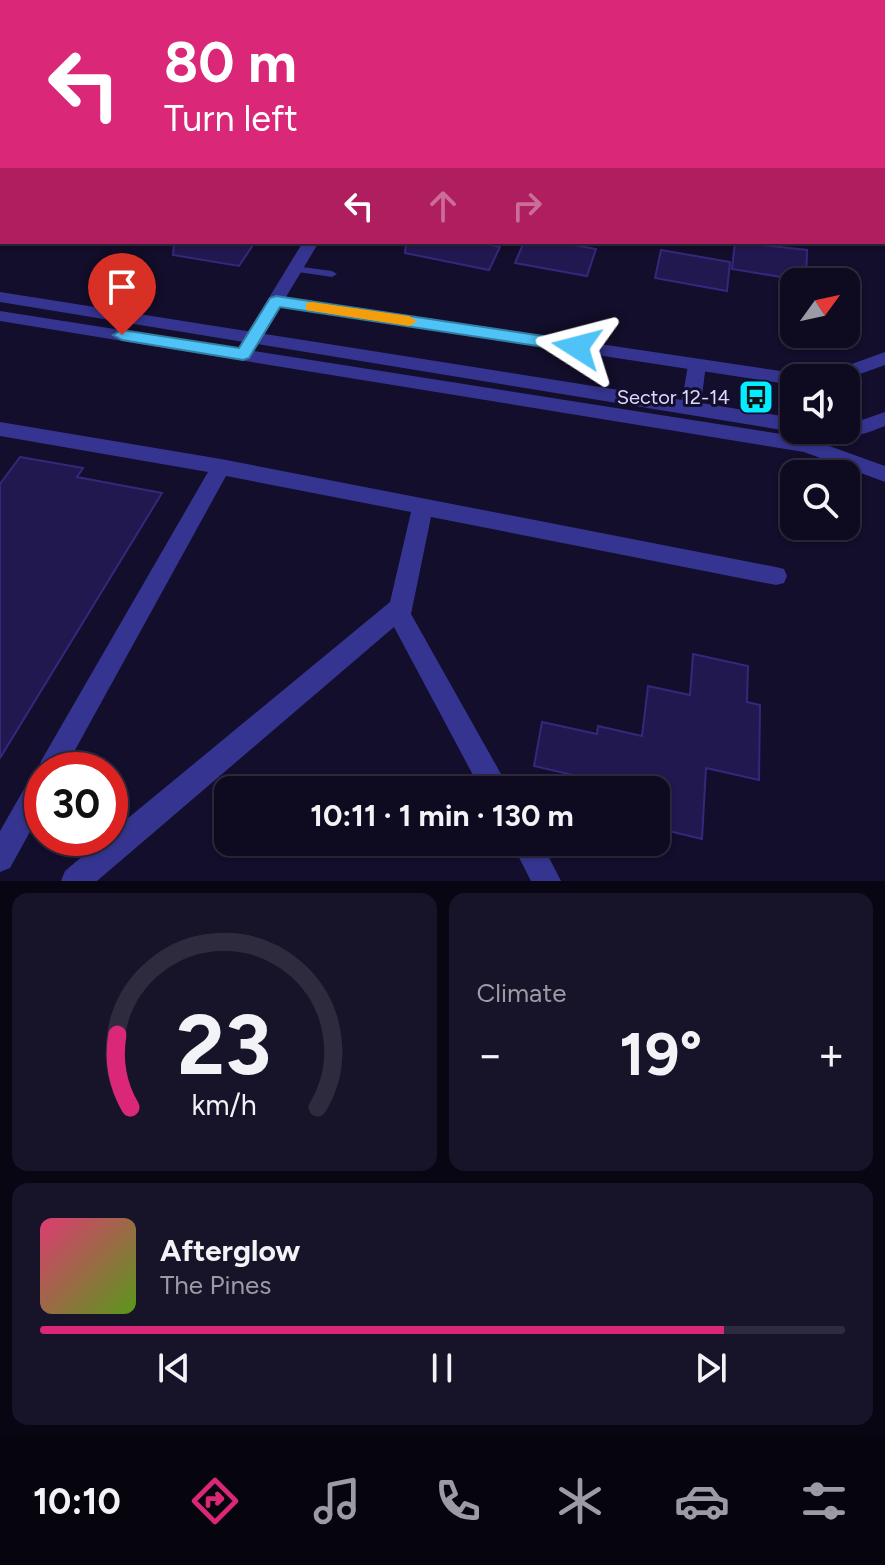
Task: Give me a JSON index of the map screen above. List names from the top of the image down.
{
  "places": {
    "bus stop": ["Sector 12-14"]
  },
  "north": "top right",
  "page": {
    "turn": ["80 m", "Turn left"],
    "limit": "30",
    "trip": "10:11 · 1 min · 130 m",
    "tile": "Climate",
    "heat": ["−", "19°", "+"],
    "song": ["Afterglow", "The Pines"],
    "tabs": "10:10",
    "gauge": ["23", "km/h"]
  }
}
